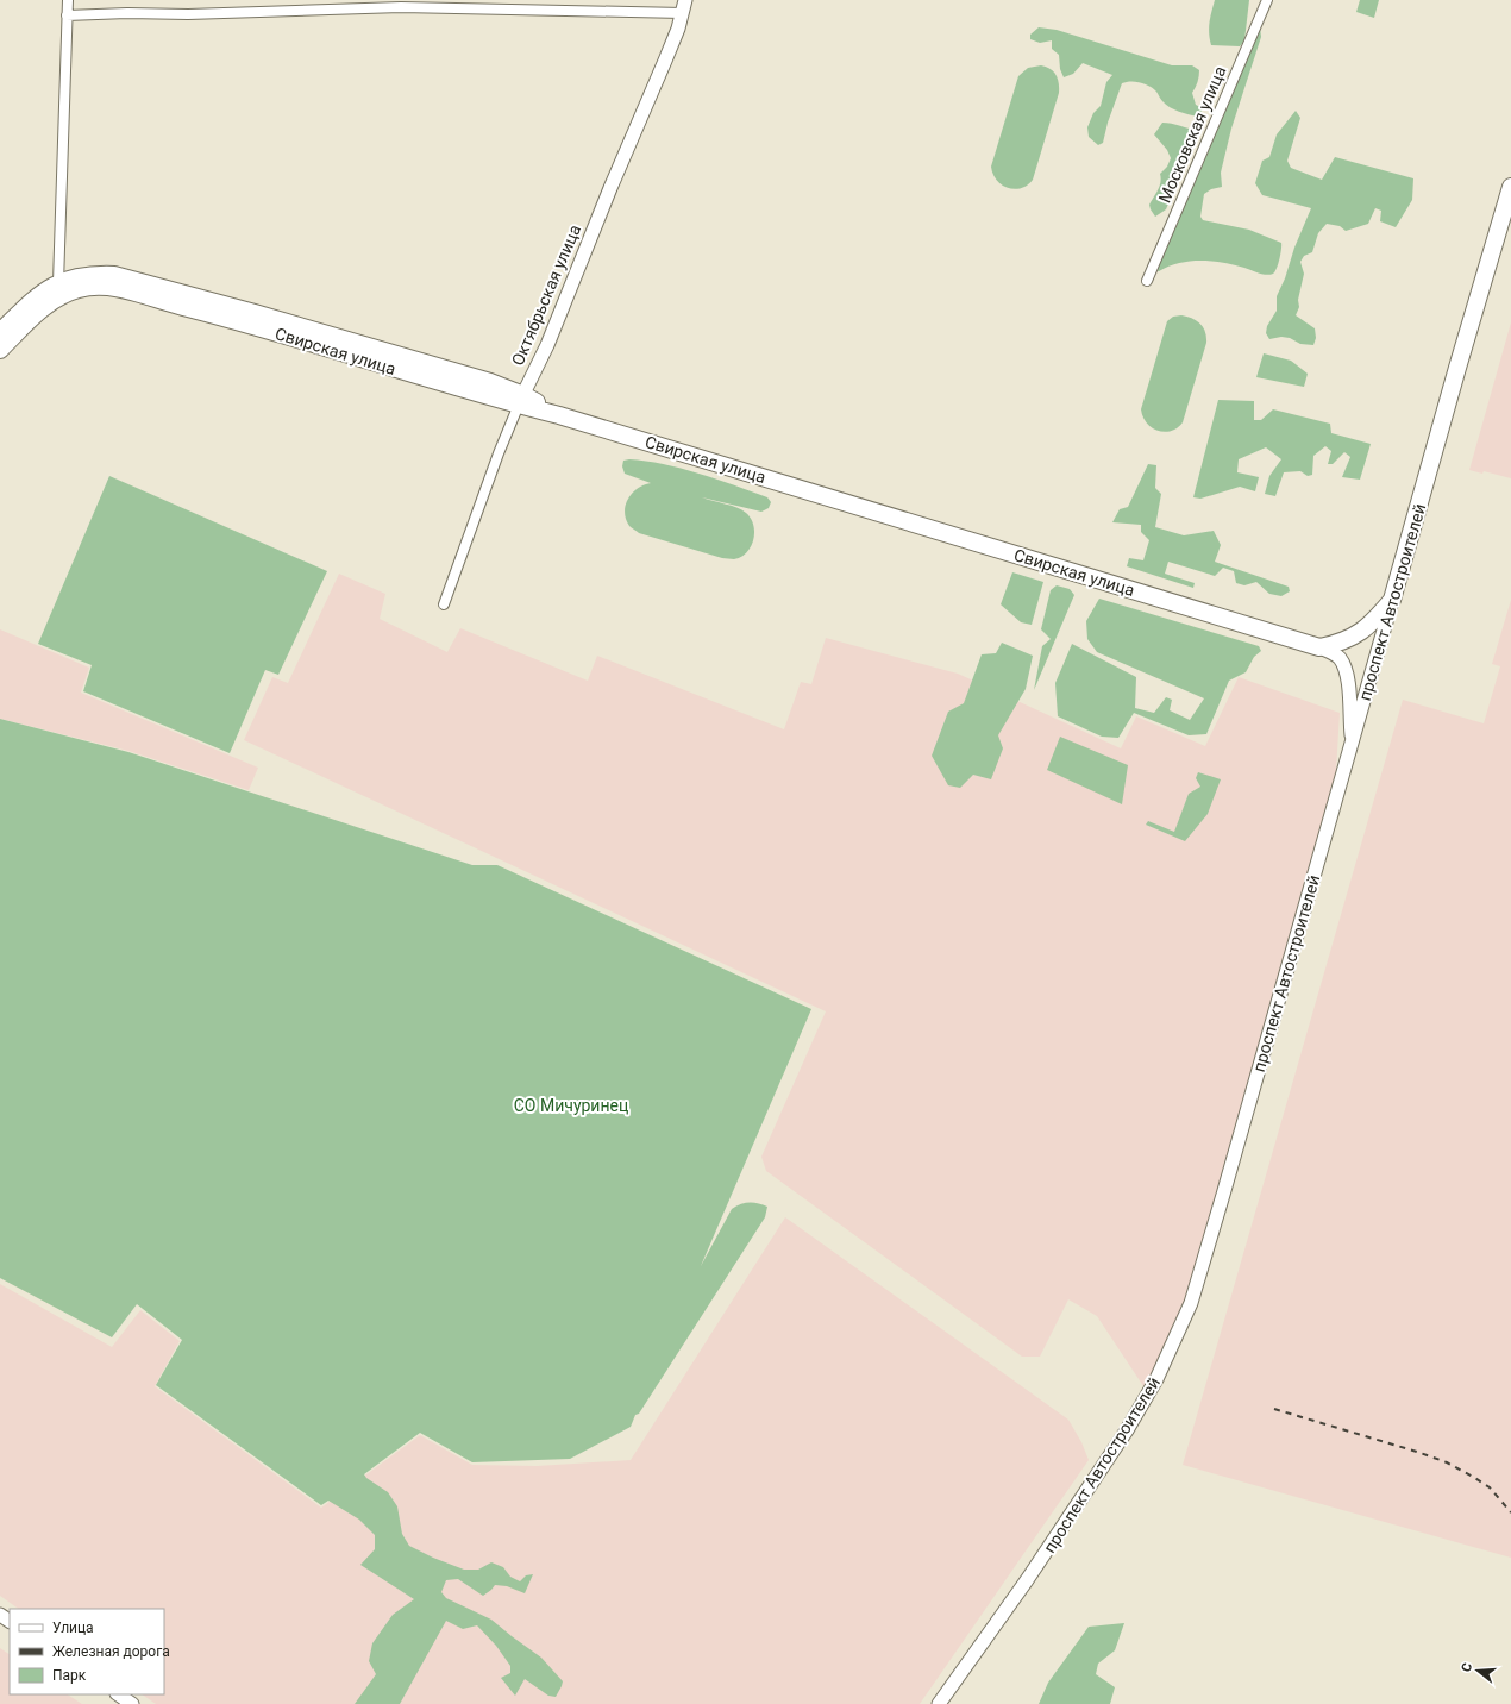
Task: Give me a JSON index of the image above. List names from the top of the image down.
{
  "streets": {
    "highway": ["Свирская улица", "проспект Автостроителей"],
    "main road": ["Октябрьская улица"],
    "street": ["Московская улица"]
  },
  "crossings": [
    ["Октябрьская улица", "Свирская улица"],
    ["Свирская улица", "проспект Автостроителей"]
  ],
  "parks": ["СО Мичуринец"],
  "legend": ["Улица", "Железная дорога", "Парк"],
  "north": "left"
}
